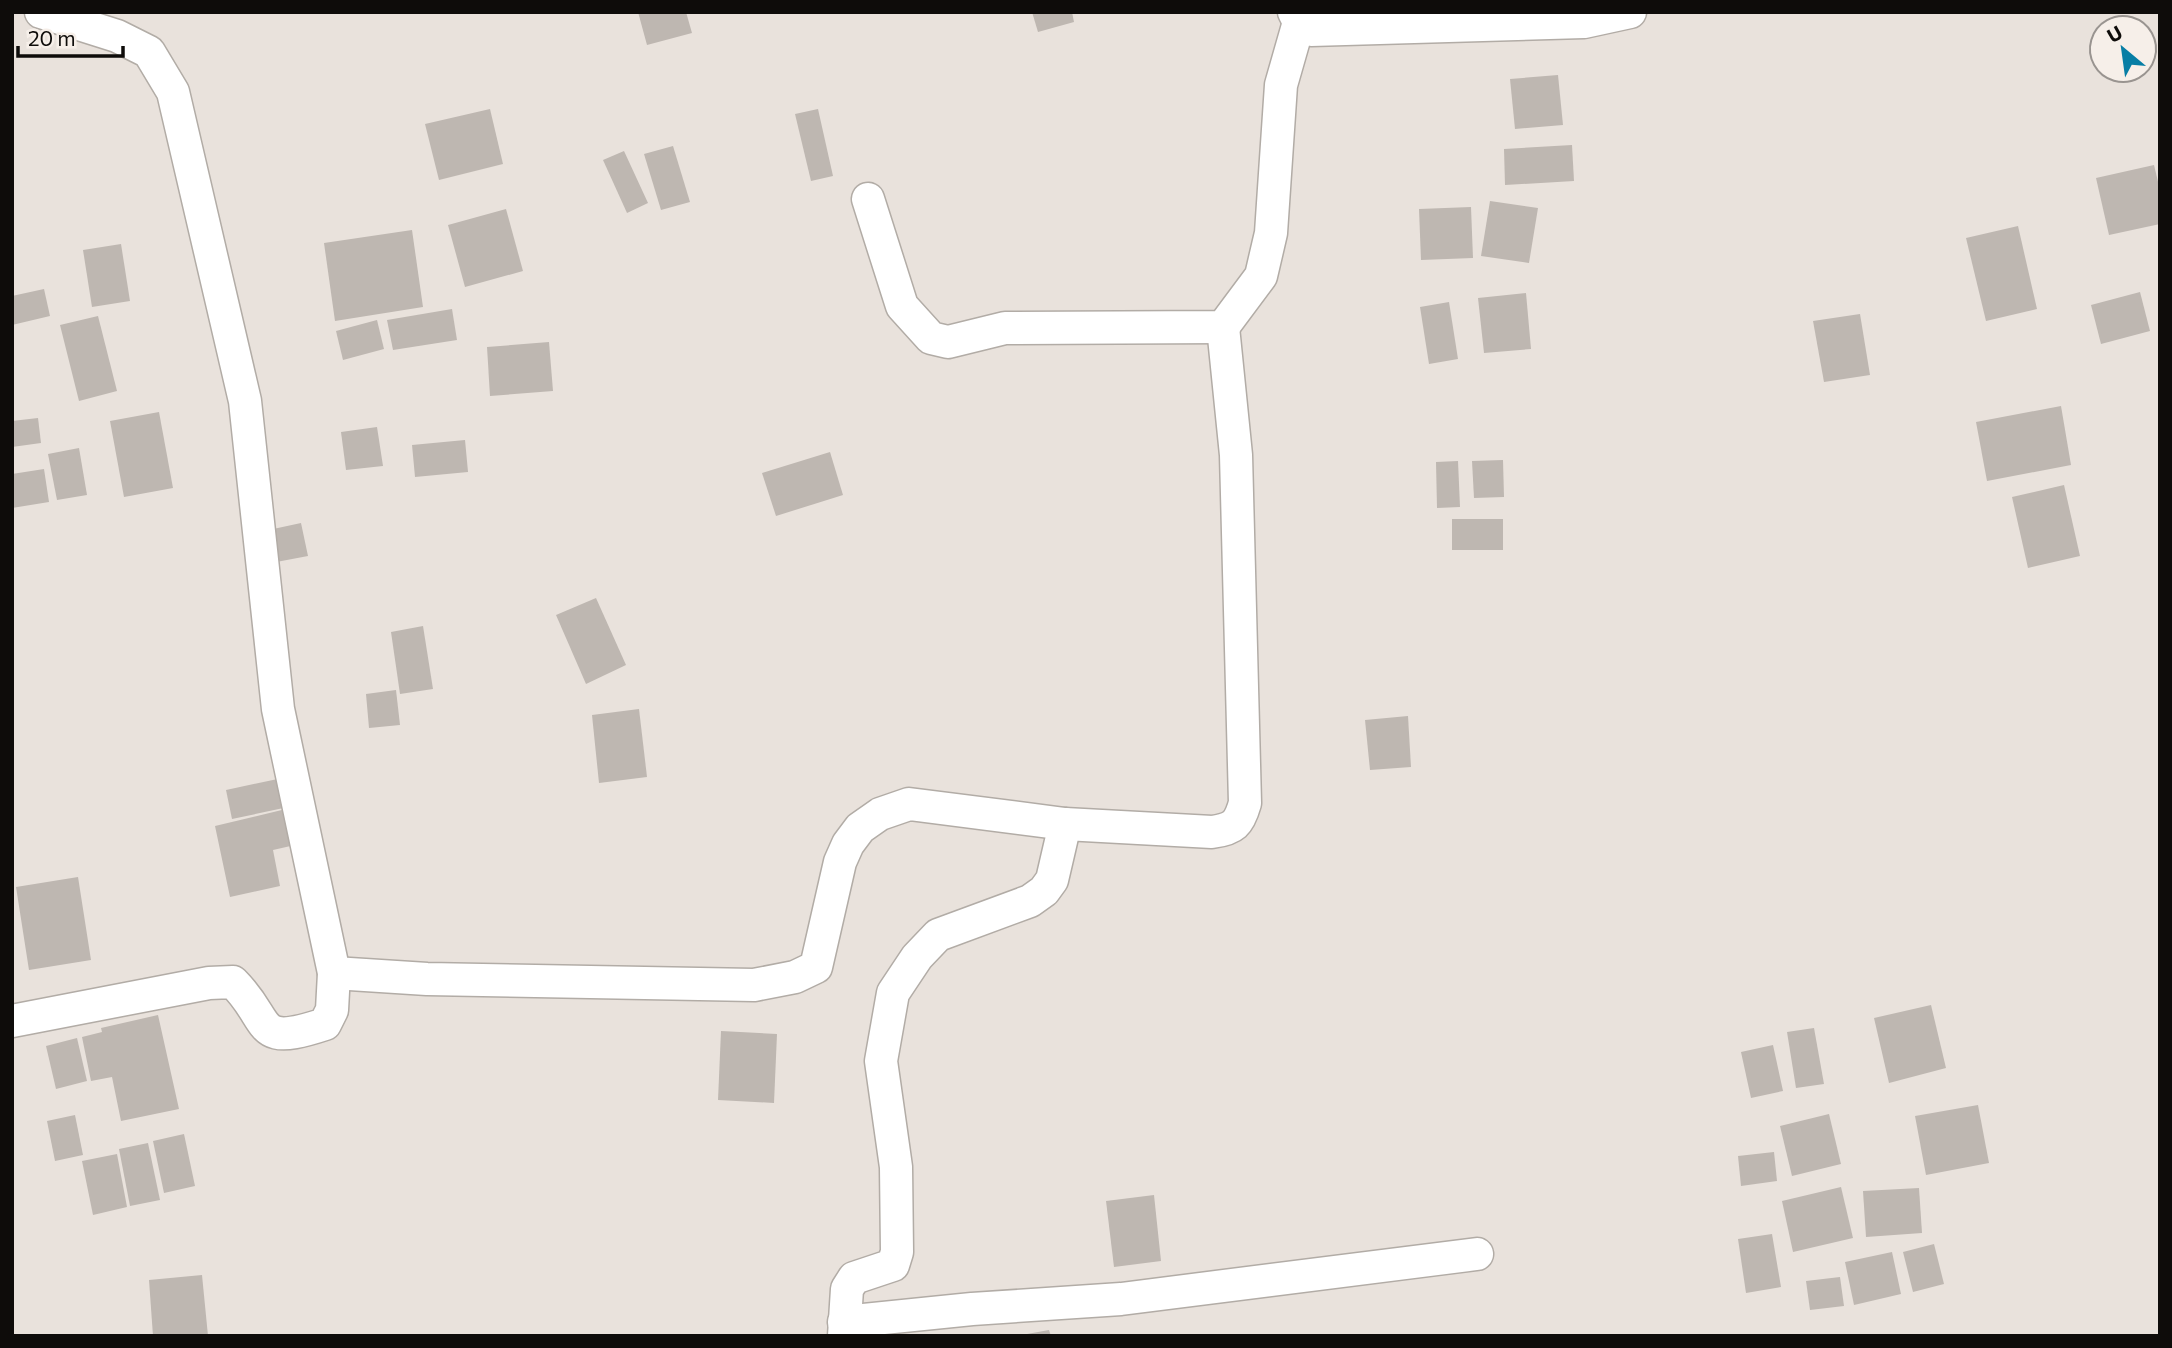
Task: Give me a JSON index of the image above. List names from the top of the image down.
{
  "scale_bar": "20 m",
  "north": "top left"
}
